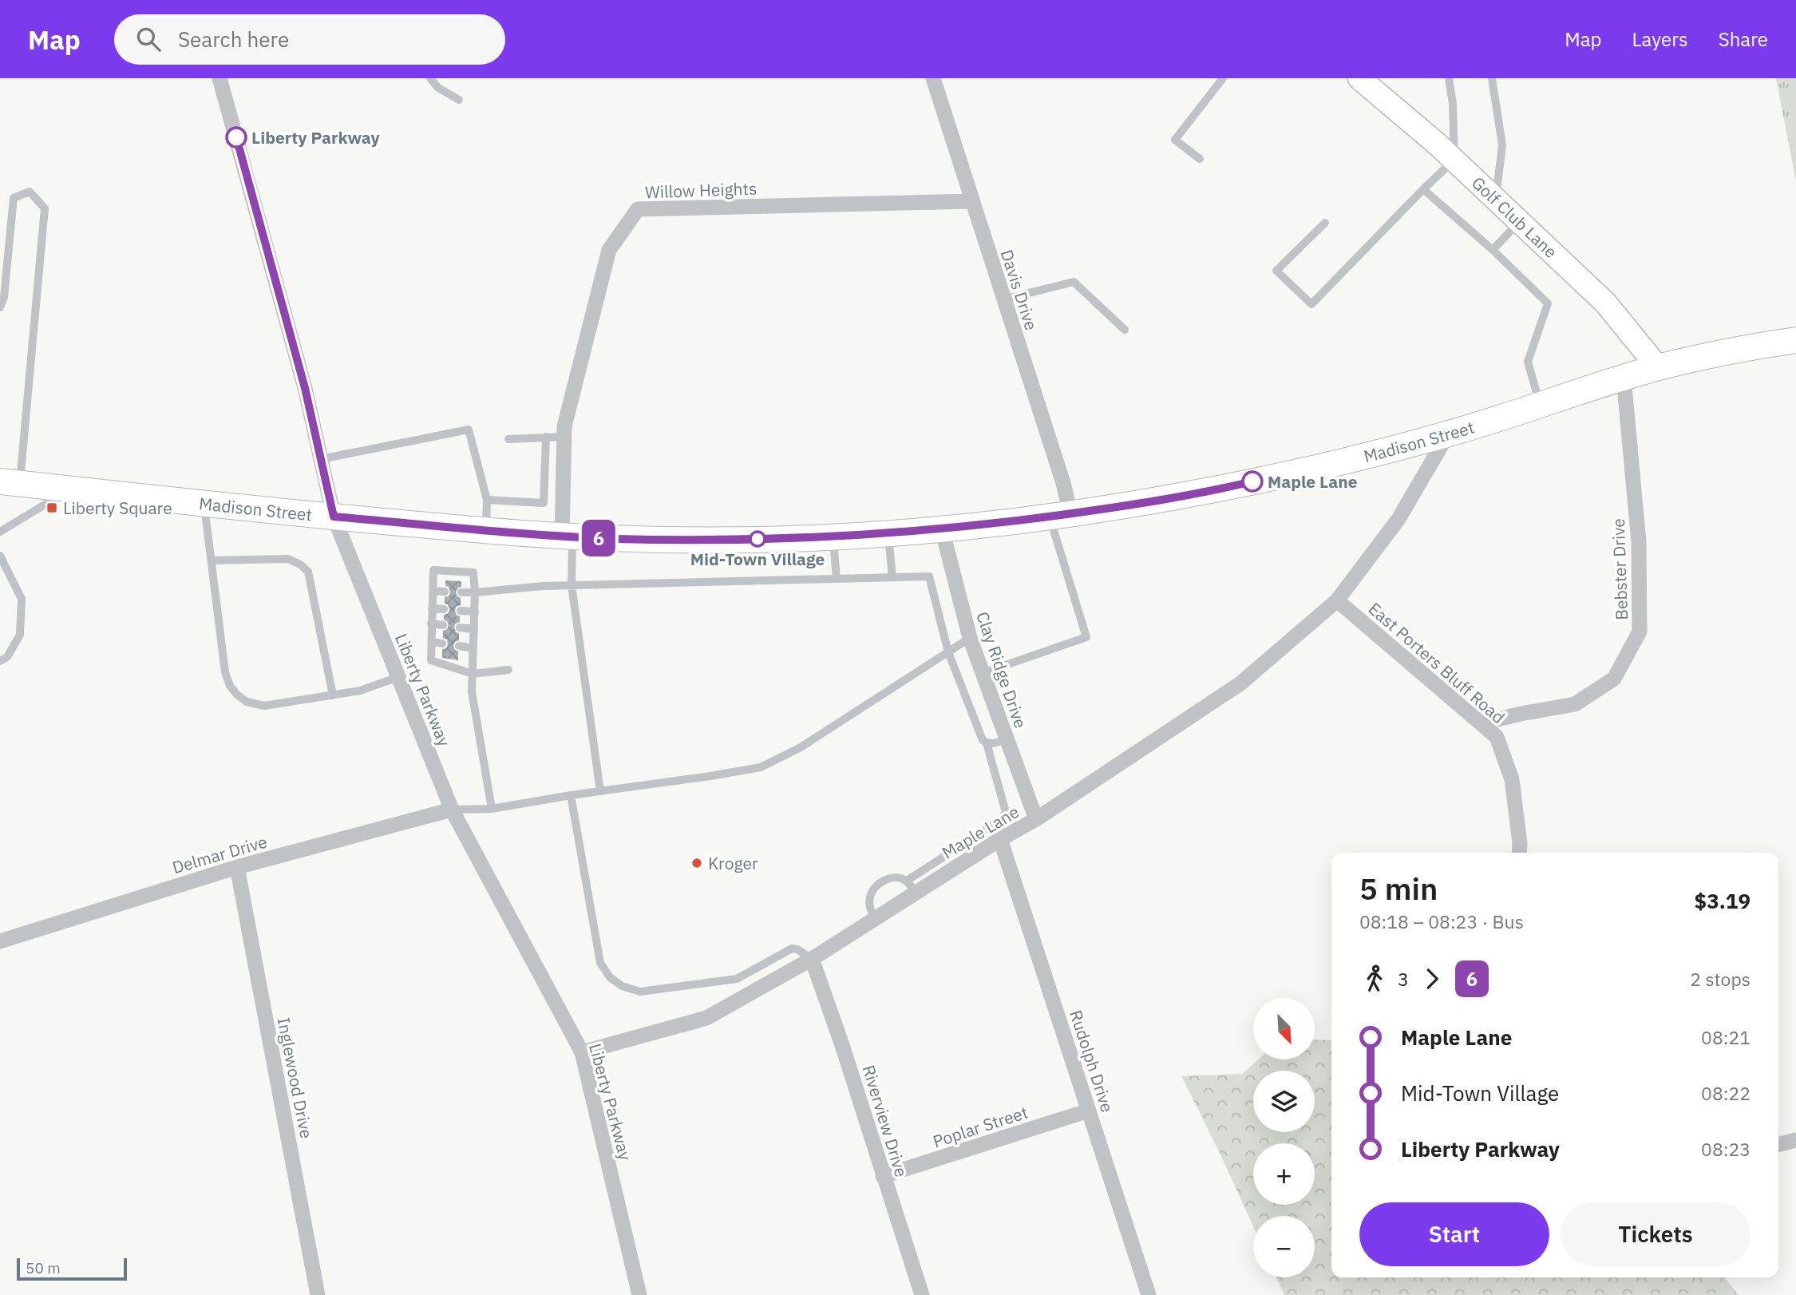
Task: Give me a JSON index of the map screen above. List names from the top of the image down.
{
  "streets": {
    "main road": ["Madison Street"],
    "street": [
      "Willow Heights",
      "Golf Club Lane",
      "Davis Drive",
      "Bebster Drive",
      "East Porters Bluff Road",
      "Clay Ridge Drive",
      "Liberty Parkway",
      "Maple Lane",
      "Delmar Drive",
      "Rudolph Drive",
      "Inglewood Drive",
      "Riverview Drive",
      "Poplar Street"
    ]
  },
  "crossings": [
    ["Willow Heights", "Davis Drive"],
    ["Willow Heights", "Madison Street"],
    ["Golf Club Lane", "Madison Street"],
    ["Davis Drive", "Madison Street"],
    ["Madison Street", "Bebster Drive"],
    ["Madison Street", "Clay Ridge Drive"],
    ["Madison Street", "Liberty Parkway"],
    ["Madison Street", "Maple Lane"],
    ["Bebster Drive", "East Porters Bluff Road"],
    ["East Porters Bluff Road", "Maple Lane"],
    ["Clay Ridge Drive", "Maple Lane"],
    ["Liberty Parkway", "Maple Lane"],
    ["Liberty Parkway", "Delmar Drive"],
    ["Maple Lane", "Rudolph Drive"],
    ["Maple Lane", "Riverview Drive"],
    ["Delmar Drive", "Inglewood Drive"],
    ["Rudolph Drive", "Poplar Street"],
    ["Riverview Drive", "Poplar Street"]
  ],
  "places": {
    "other": [
      "Liberty Parkway",
      "Maple Lane",
      "Mid-Town Village",
      "Kroger"
    ],
    "transit": ["Liberty Square"]
  },
  "lines": ["bus line 6"],
  "scale_bar": "50 m",
  "north": "bottom right",
  "page": {
    "header": "Map",
    "search": "Search here",
    "nav": ["Map", "Layers", "Share"],
    "on_map": "6",
    "heading": ["5 min", "08:18 – 08:23 · Bus", "$3.19"],
    "legs": ["3", "6", "2 stops"],
    "map_buttons": ["+", "−"],
    "list": [
      {
        "name": "Maple Lane",
        "value": "08:21"
      },
      {
        "name": "Mid-Town Village",
        "value": "08:22"
      },
      {
        "name": "Liberty Parkway",
        "value": "08:23"
      }
    ],
    "buttons": ["Start", "Tickets"],
    "scale": "50 m"
  }
}
